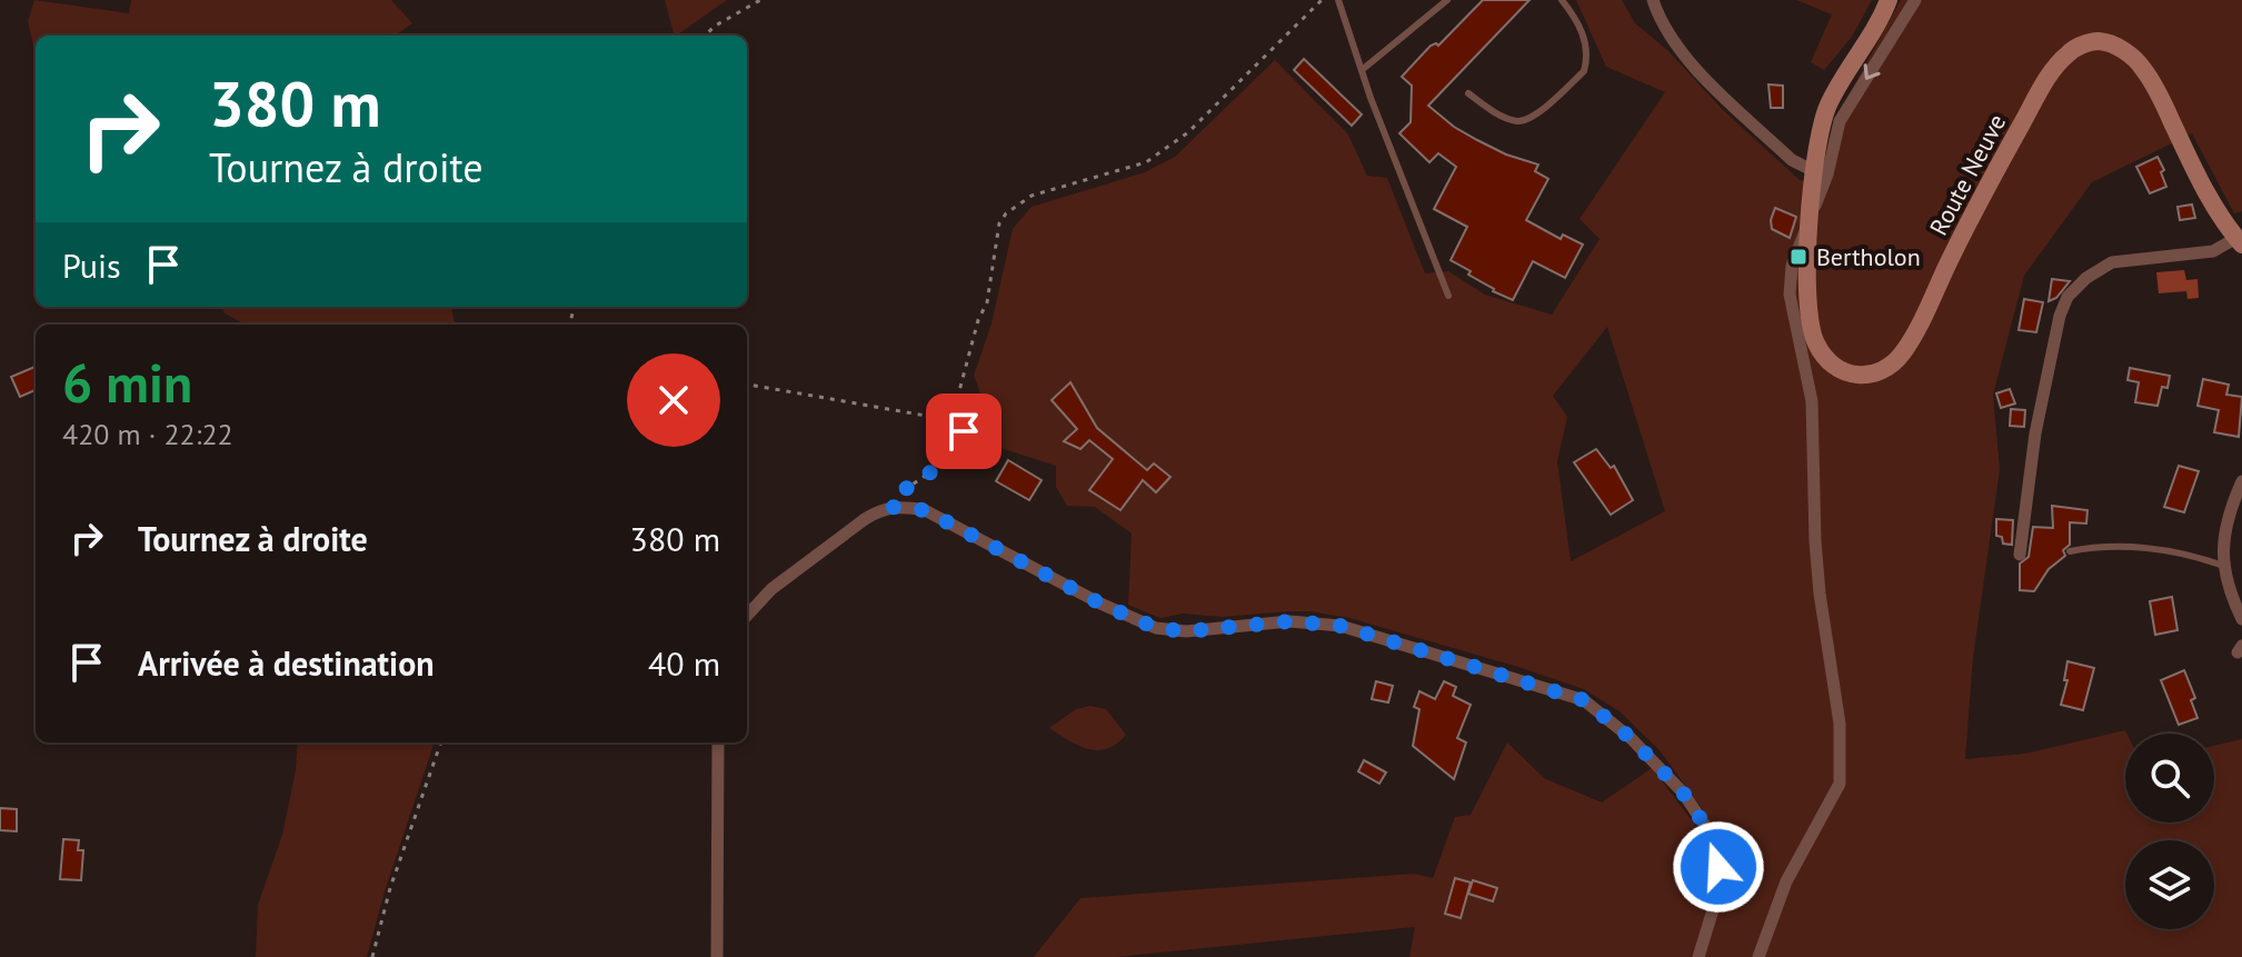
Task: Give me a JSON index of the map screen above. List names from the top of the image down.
{
  "streets": {
    "street": ["Route Neuve"]
  },
  "places": {
    "transit": ["Bertholon"]
  },
  "page": {
    "turn": ["380 m", "Tournez à droite"],
    "then": "Puis",
    "heading": ["6 min", "420 m · 22:22"],
    "list": [
      {
        "name": "Tournez à droite",
        "value": "380 m"
      },
      {
        "name": "Arrivée à destination",
        "value": "40 m"
      }
    ]
  }
}
